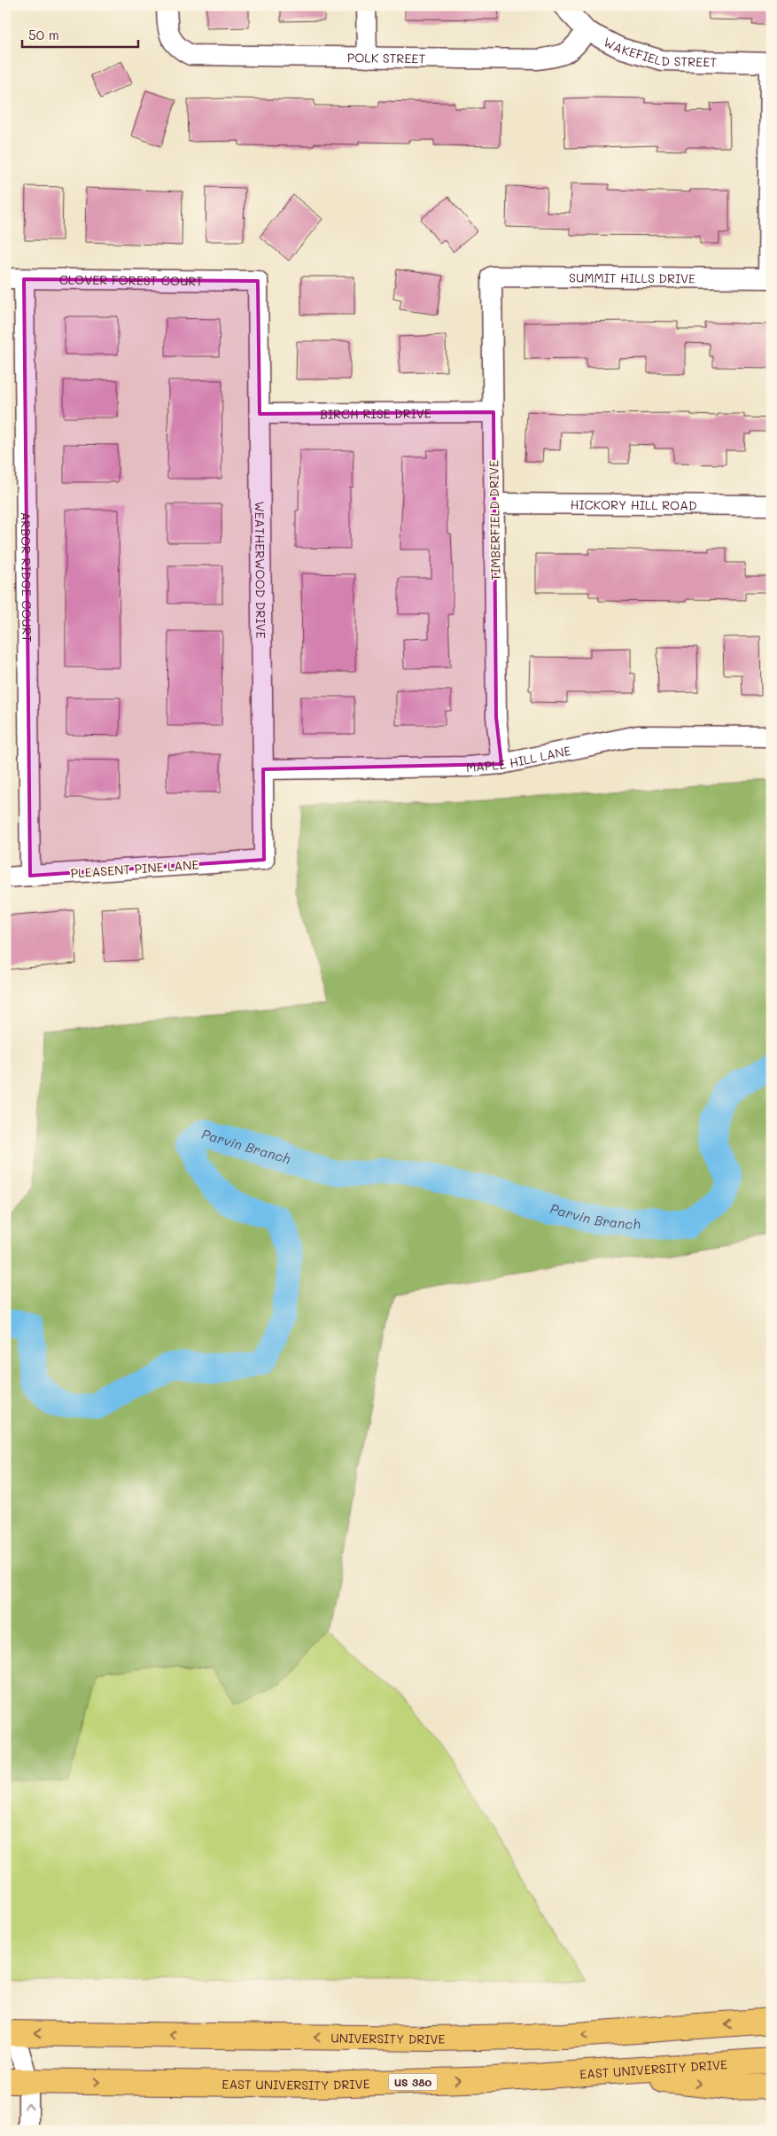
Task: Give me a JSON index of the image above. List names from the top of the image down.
{
  "streets": {
    "highway": ["UNIVERSITY DRIVE", "EAST UNIVERSITY DRIVE", "US 380"],
    "street": [
      "WAKEFIELD STREET",
      "POLK STREET",
      "SUMMIT HILLS DRIVE",
      "CLOVER FOREST COURT",
      "BIRCH RISE DRIVE",
      "HICKORY HILL ROAD",
      "TIMBERFIELD DRIVE",
      "WEATHERWOOD DRIVE",
      "ARBOR RIDGE COURT",
      "MAPLE HILL LANE",
      "PLEASENT PINE LANE"
    ]
  },
  "crossings": [
    ["WAKEFIELD STREET", "POLK STREET"],
    ["SUMMIT HILLS DRIVE", "TIMBERFIELD DRIVE"],
    ["CLOVER FOREST COURT", "WEATHERWOOD DRIVE"],
    ["CLOVER FOREST COURT", "ARBOR RIDGE COURT"],
    ["BIRCH RISE DRIVE", "TIMBERFIELD DRIVE"],
    ["BIRCH RISE DRIVE", "WEATHERWOOD DRIVE"],
    ["HICKORY HILL ROAD", "TIMBERFIELD DRIVE"],
    ["TIMBERFIELD DRIVE", "MAPLE HILL LANE"],
    ["WEATHERWOOD DRIVE", "MAPLE HILL LANE"],
    ["WEATHERWOOD DRIVE", "PLEASENT PINE LANE"],
    ["ARBOR RIDGE COURT", "PLEASENT PINE LANE"]
  ],
  "one_way": ["UNIVERSITY DRIVE", "EAST UNIVERSITY DRIVE"],
  "water": ["Parvin Branch"],
  "scale_bar": "50 m"
}
